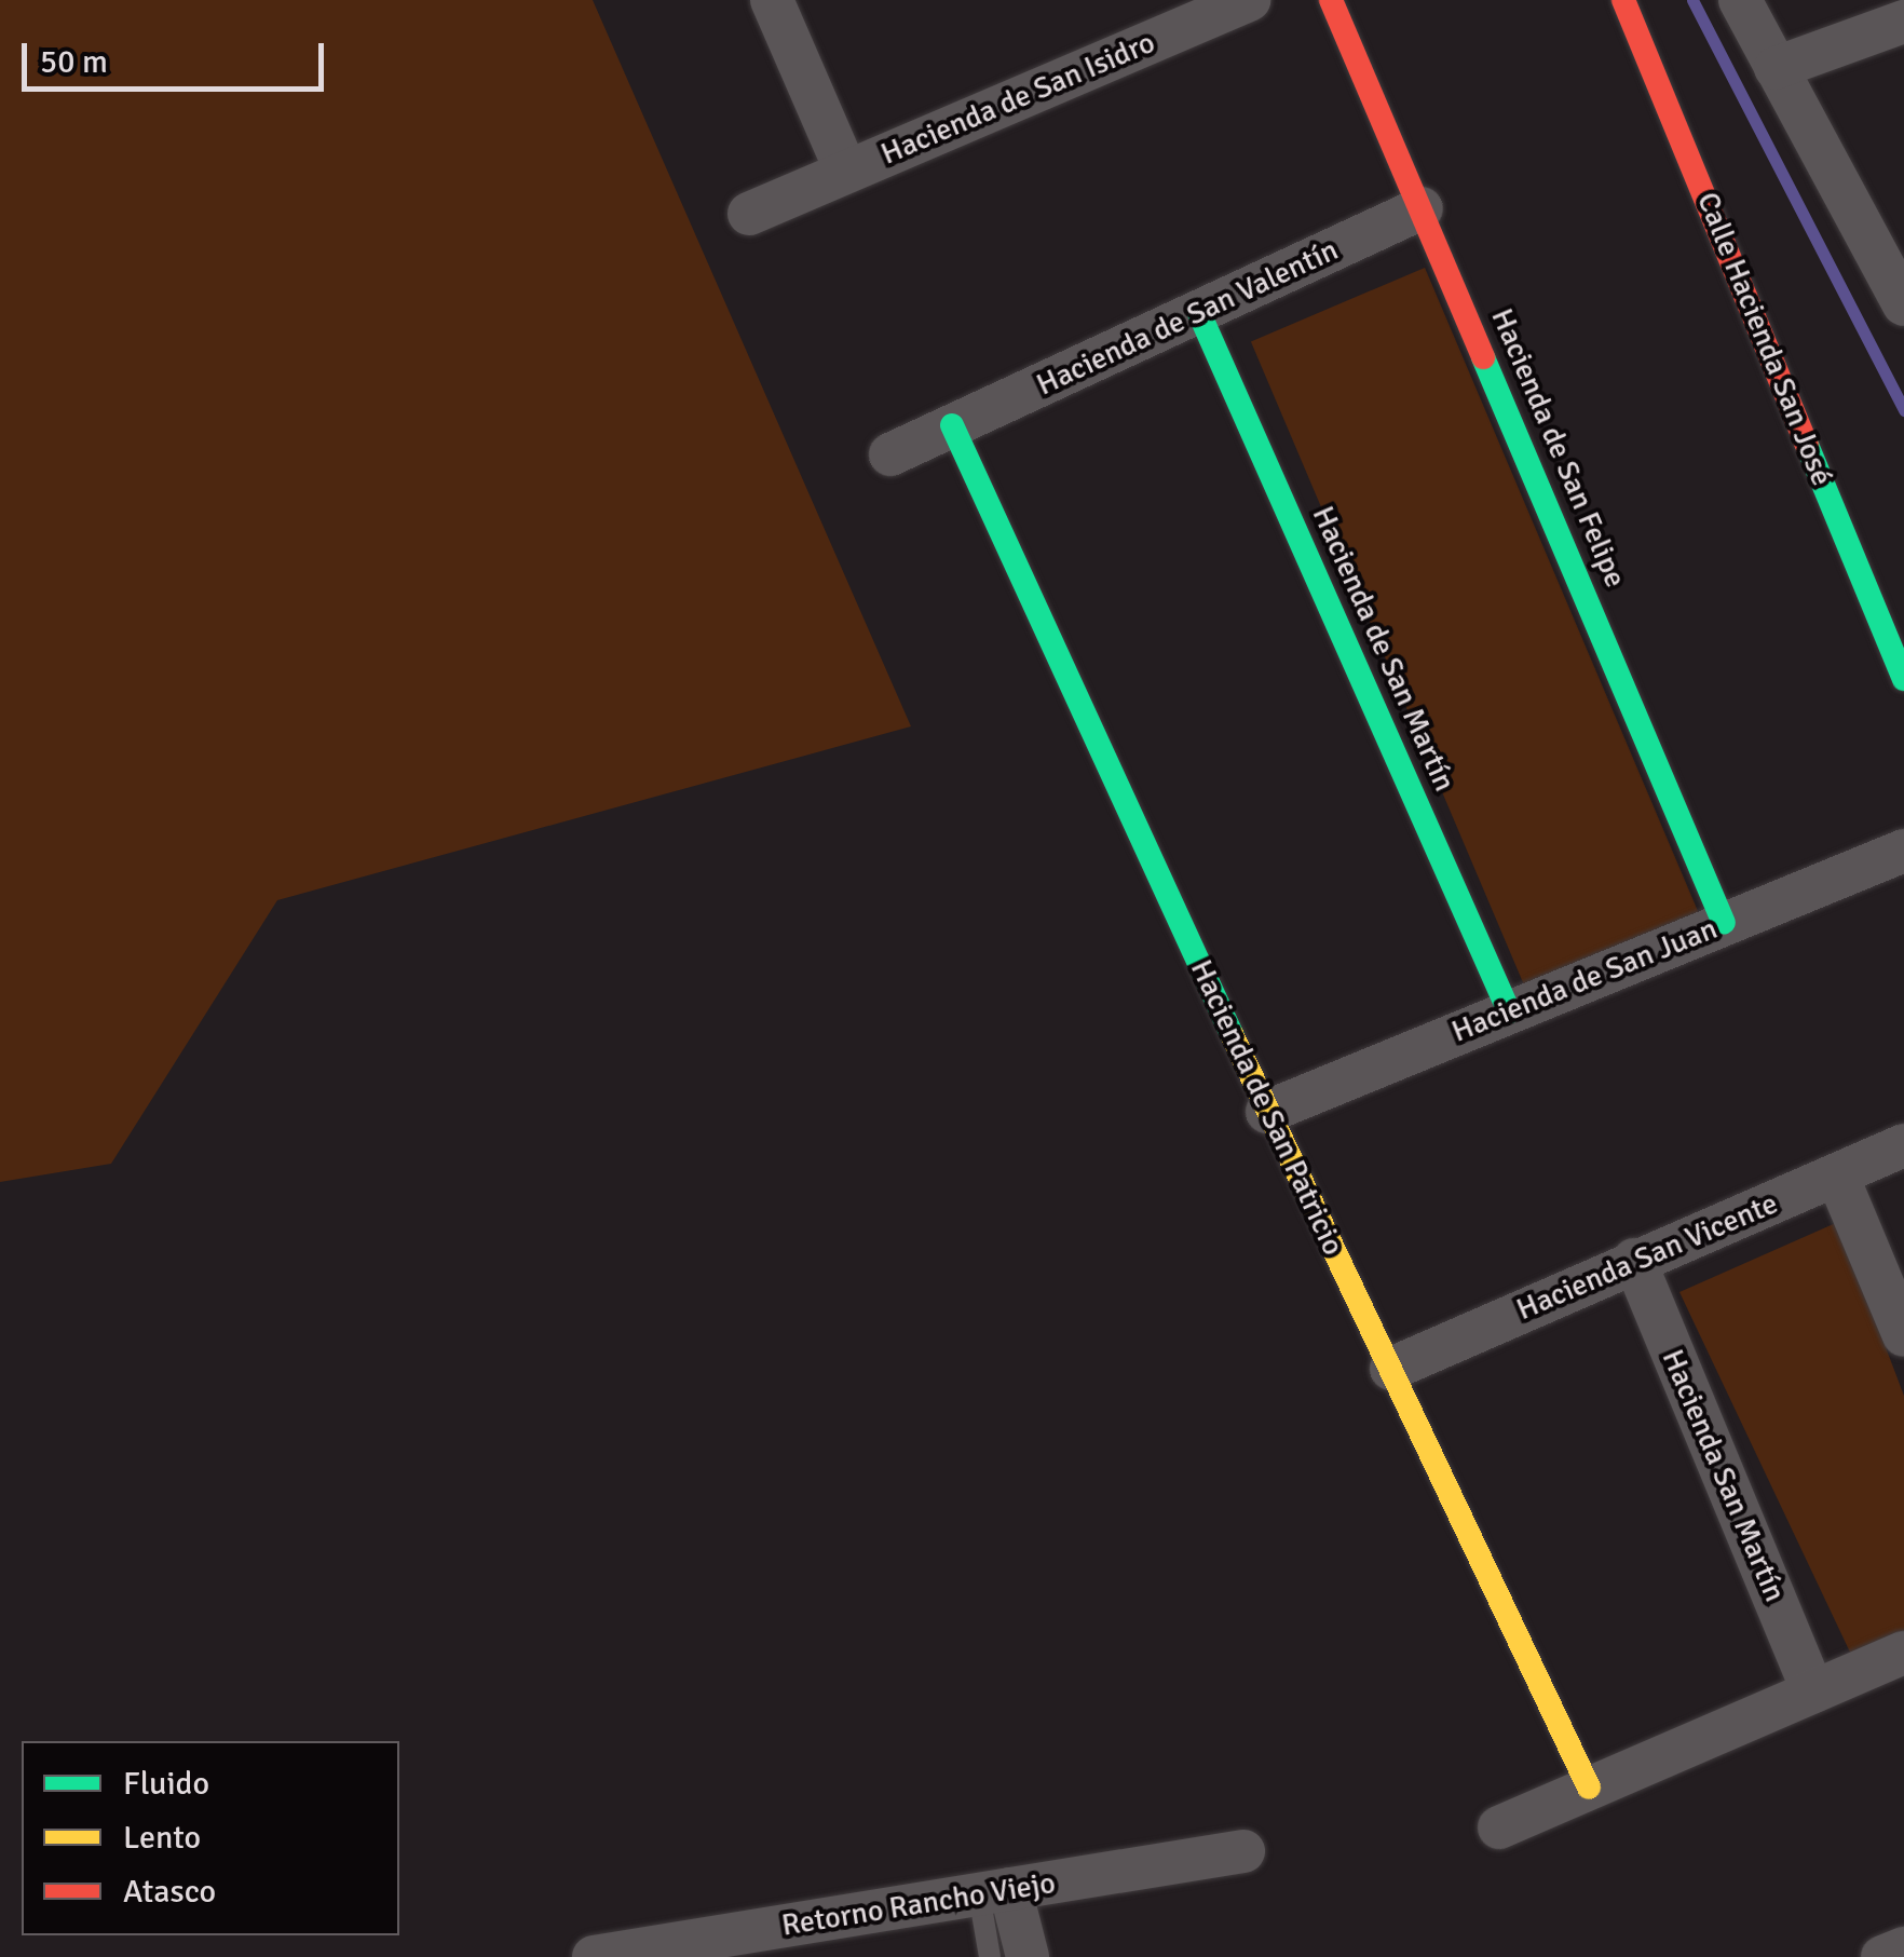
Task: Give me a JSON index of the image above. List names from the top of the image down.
{
  "streets": {
    "street": [
      "Hacienda de San Isidro",
      "Hacienda de San Valentín",
      "Calle Hacienda San José",
      "Hacienda de San Felipe",
      "Hacienda de San Martín",
      "Hacienda de San Juan",
      "Hacienda de San Patricio",
      "Hacienda San Vicente",
      "Hacienda San Martín",
      "Retorno Rancho Viejo"
    ]
  },
  "crossings": [
    ["Hacienda de San Valentín", "Hacienda de San Felipe"],
    ["Hacienda de San Valentín", "Hacienda de San Martín"],
    ["Hacienda de San Valentín", "Hacienda de San Patricio"],
    ["Hacienda de San Felipe", "Hacienda de San Juan"],
    ["Hacienda de San Martín", "Hacienda de San Juan"],
    ["Hacienda de San Juan", "Hacienda de San Patricio"],
    ["Hacienda de San Patricio", "Hacienda San Vicente"],
    ["Hacienda San Vicente", "Hacienda San Martín"]
  ],
  "legend": ["Fluido", "Lento", "Atasco"],
  "scale_bar": "50 m"
}
